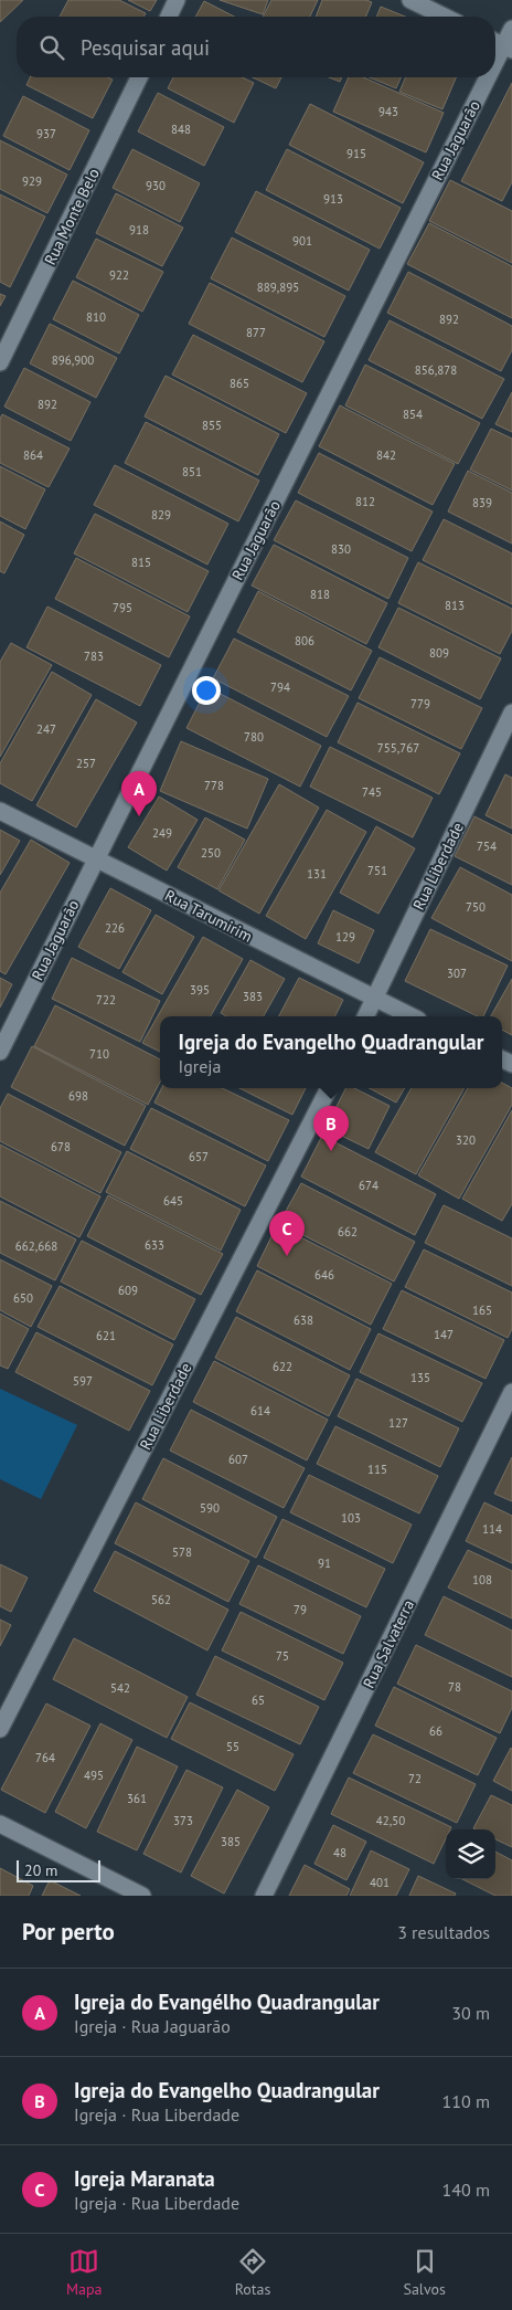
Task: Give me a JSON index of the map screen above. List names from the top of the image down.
{
  "streets": {
    "street": [
      "Rua Jaguarão",
      "Rua Monte Belo",
      "Rua Liberdade",
      "Rua Tarumirim",
      "Rua Salvaterra"
    ]
  },
  "crossings": [
    ["Rua Jaguarão", "Rua Tarumirim"],
    ["Rua Liberdade", "Rua Tarumirim"]
  ],
  "house_numbers": [
    "943",
    "848",
    "937",
    "915",
    "929",
    "930",
    "913",
    "918",
    "901",
    "922",
    "889,895",
    "810",
    "892",
    "877",
    "896,900",
    "856,878",
    "865",
    "892",
    "854",
    "855",
    "864",
    "842",
    "851",
    "812",
    "839",
    "829",
    "830",
    "815",
    "818",
    "813",
    "795",
    "806",
    "809",
    "783",
    "794",
    "779",
    "247",
    "780",
    "755,767",
    "257",
    "778",
    "745",
    "249",
    "754",
    "250",
    "751",
    "131",
    "750",
    "226",
    "129",
    "307",
    "395",
    "383",
    "722",
    "710",
    "698",
    "320",
    "678",
    "657",
    "674",
    "645",
    "662",
    "633",
    "662,668",
    "646",
    "609",
    "650",
    "165",
    "638",
    "147",
    "621",
    "622",
    "135",
    "597",
    "614",
    "127",
    "607",
    "115",
    "590",
    "103",
    "114",
    "578",
    "91",
    "108",
    "562",
    "79",
    "75",
    "78",
    "542",
    "65",
    "66",
    "55",
    "764",
    "495",
    "72",
    "361",
    "373",
    "42,50",
    "385",
    "48",
    "401"
  ],
  "scale_bar": "20 m",
  "page": {
    "search": "Pesquisar aqui",
    "pins": ["A", "B", "C"],
    "popup": ["Igreja do Evangelho Quadrangular", "Igreja"],
    "scale": "20 m",
    "heading": ["Por perto", "3 resultados"],
    "list": [
      {
        "mark": "A",
        "name": "Igreja do Evangélho Quadrangular",
        "note": "Igreja · Rua Jaguarão",
        "value": "30 m"
      },
      {
        "mark": "B",
        "name": "Igreja do Evangelho Quadrangular",
        "note": "Igreja · Rua Liberdade",
        "value": "110 m"
      },
      {
        "mark": "C",
        "name": "Igreja Maranata",
        "note": "Igreja · Rua Liberdade",
        "value": "140 m"
      }
    ],
    "nav": ["Mapa", "Rotas", "Salvos"]
  }
}
